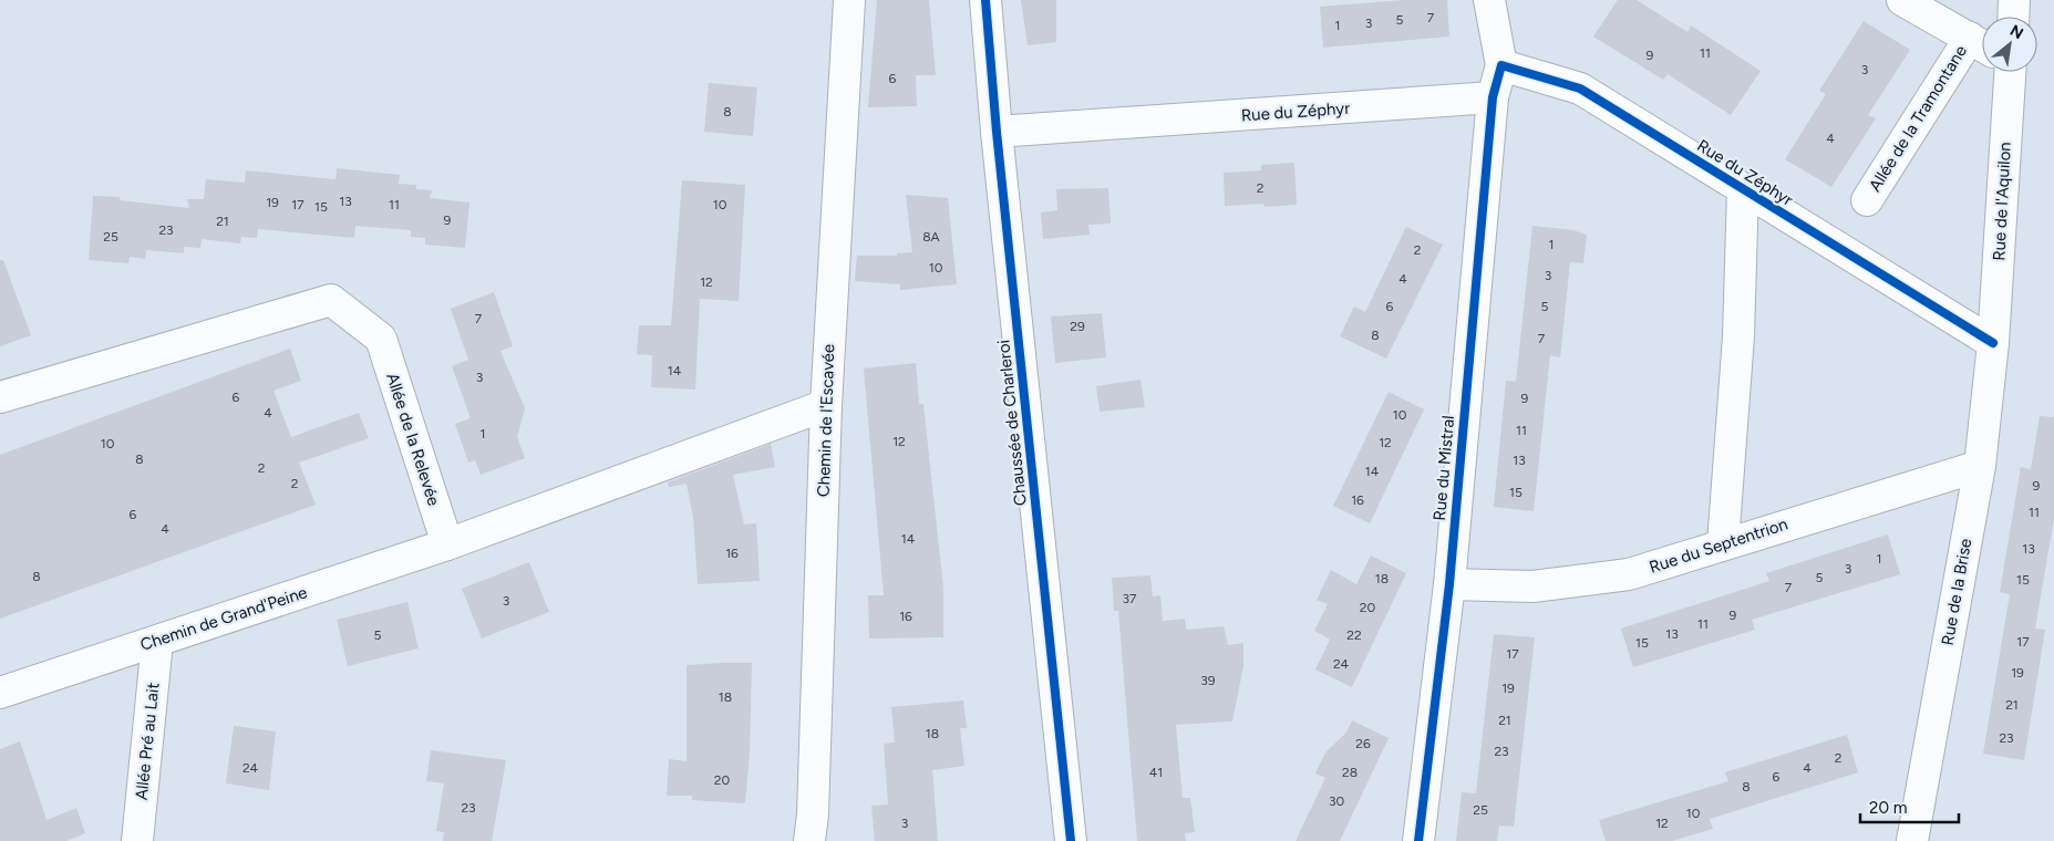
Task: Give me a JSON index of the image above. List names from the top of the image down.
{
  "streets": {
    "street": [
      "Rue du Zéphyr",
      "Allée de la Tramontane",
      "Rue de l'Aquilon",
      "Chemin de l'Escavée",
      "Chaussée de Charleroi",
      "Allée de la Relevée",
      "Rue du Mistral",
      "Rue du Septentrion",
      "Rue de la Brise",
      "Chemin de Grand'Peine",
      "Allée Pré au Lait"
    ]
  },
  "crossings": [
    ["Rue du Zéphyr", "Rue de l'Aquilon"],
    ["Rue du Zéphyr", "Chaussée de Charleroi"],
    ["Rue du Zéphyr", "Rue du Mistral"],
    ["Rue du Zéphyr", "Rue de la Brise"],
    ["Rue de l'Aquilon", "Rue de la Brise"],
    ["Allée de la Relevée", "Chemin de Grand'Peine"],
    ["Rue du Mistral", "Rue du Septentrion"],
    ["Rue du Septentrion", "Rue de la Brise"],
    ["Chemin de Grand'Peine", "Allée Pré au Lait"]
  ],
  "house_numbers": [
    "7",
    "5",
    "3",
    "1",
    "11",
    "9",
    "3",
    "6",
    "8",
    "4",
    "2",
    "13",
    "19",
    "17",
    "11",
    "10",
    "15",
    "9",
    "21",
    "23",
    "25",
    "8A",
    "1",
    "2",
    "10",
    "3",
    "4",
    "12",
    "6",
    "5",
    "7",
    "29",
    "8",
    "7",
    "14",
    "3",
    "6",
    "9",
    "4",
    "10",
    "11",
    "1",
    "12",
    "12",
    "10",
    "8",
    "13",
    "2",
    "14",
    "2",
    "9",
    "15",
    "16",
    "11",
    "6",
    "4",
    "14",
    "13",
    "16",
    "1",
    "3",
    "8",
    "5",
    "18",
    "15",
    "7",
    "37",
    "3",
    "20",
    "9",
    "16",
    "11",
    "13",
    "5",
    "22",
    "17",
    "15",
    "17",
    "24",
    "19",
    "39",
    "19",
    "18",
    "21",
    "21",
    "18",
    "23",
    "26",
    "23",
    "2",
    "24",
    "4",
    "41",
    "28",
    "6",
    "20",
    "8",
    "30",
    "23",
    "25",
    "10",
    "3",
    "12"
  ],
  "scale_bar": "20 m",
  "north": "top right"
}
